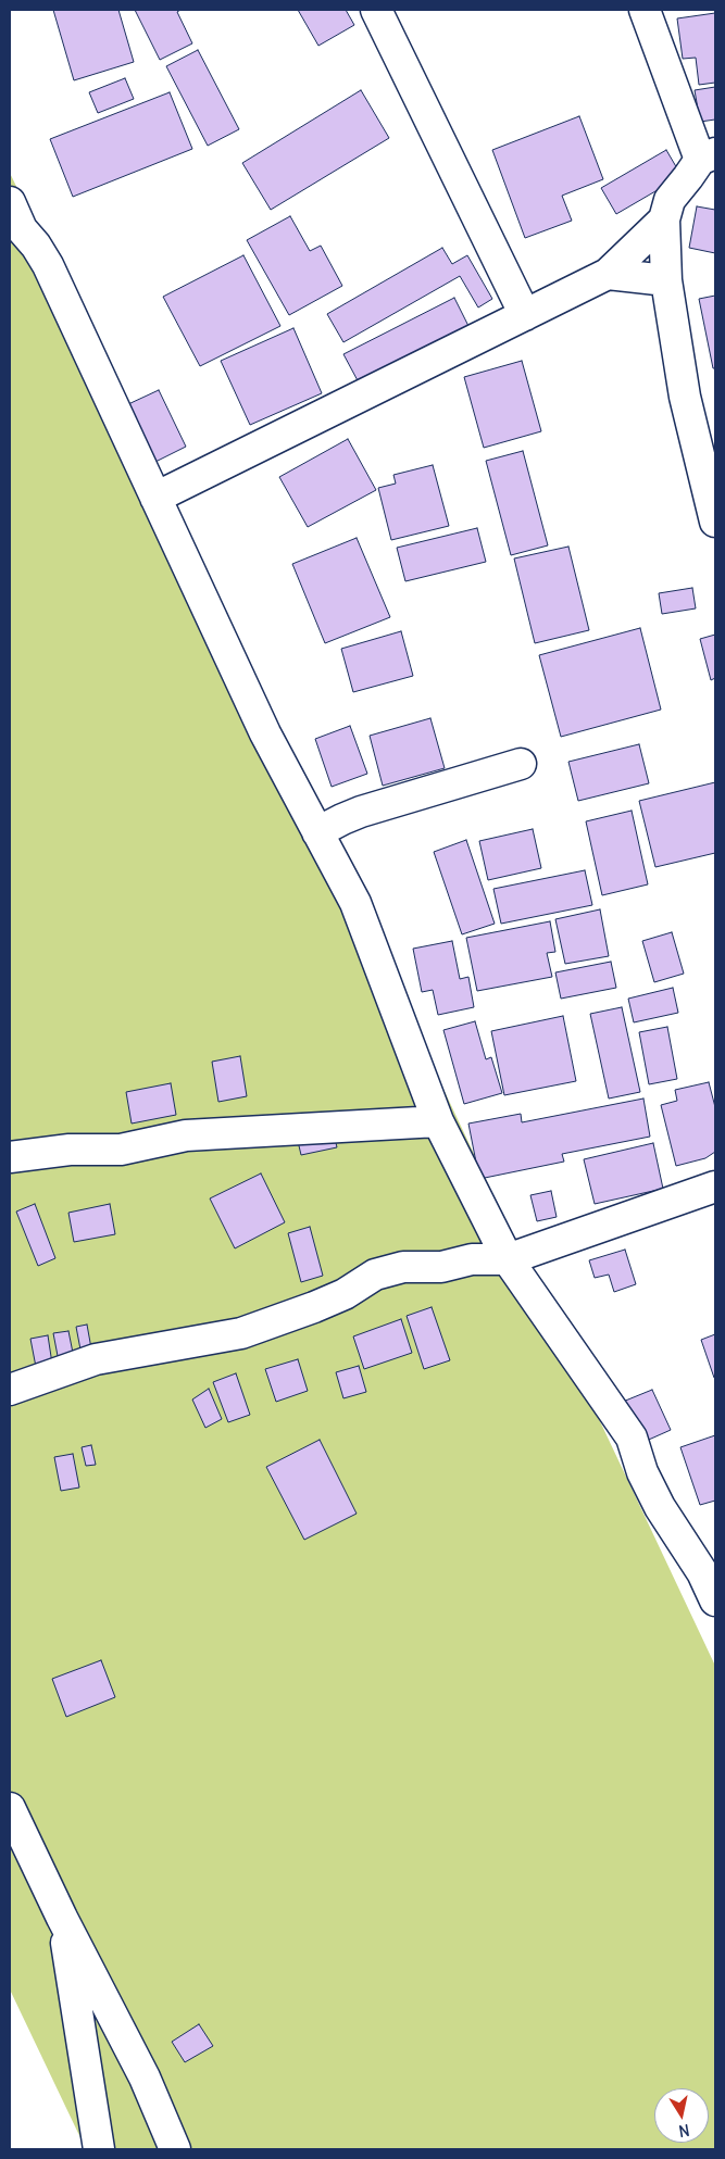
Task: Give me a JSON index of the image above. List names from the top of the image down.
{
  "north": "bottom"
}
